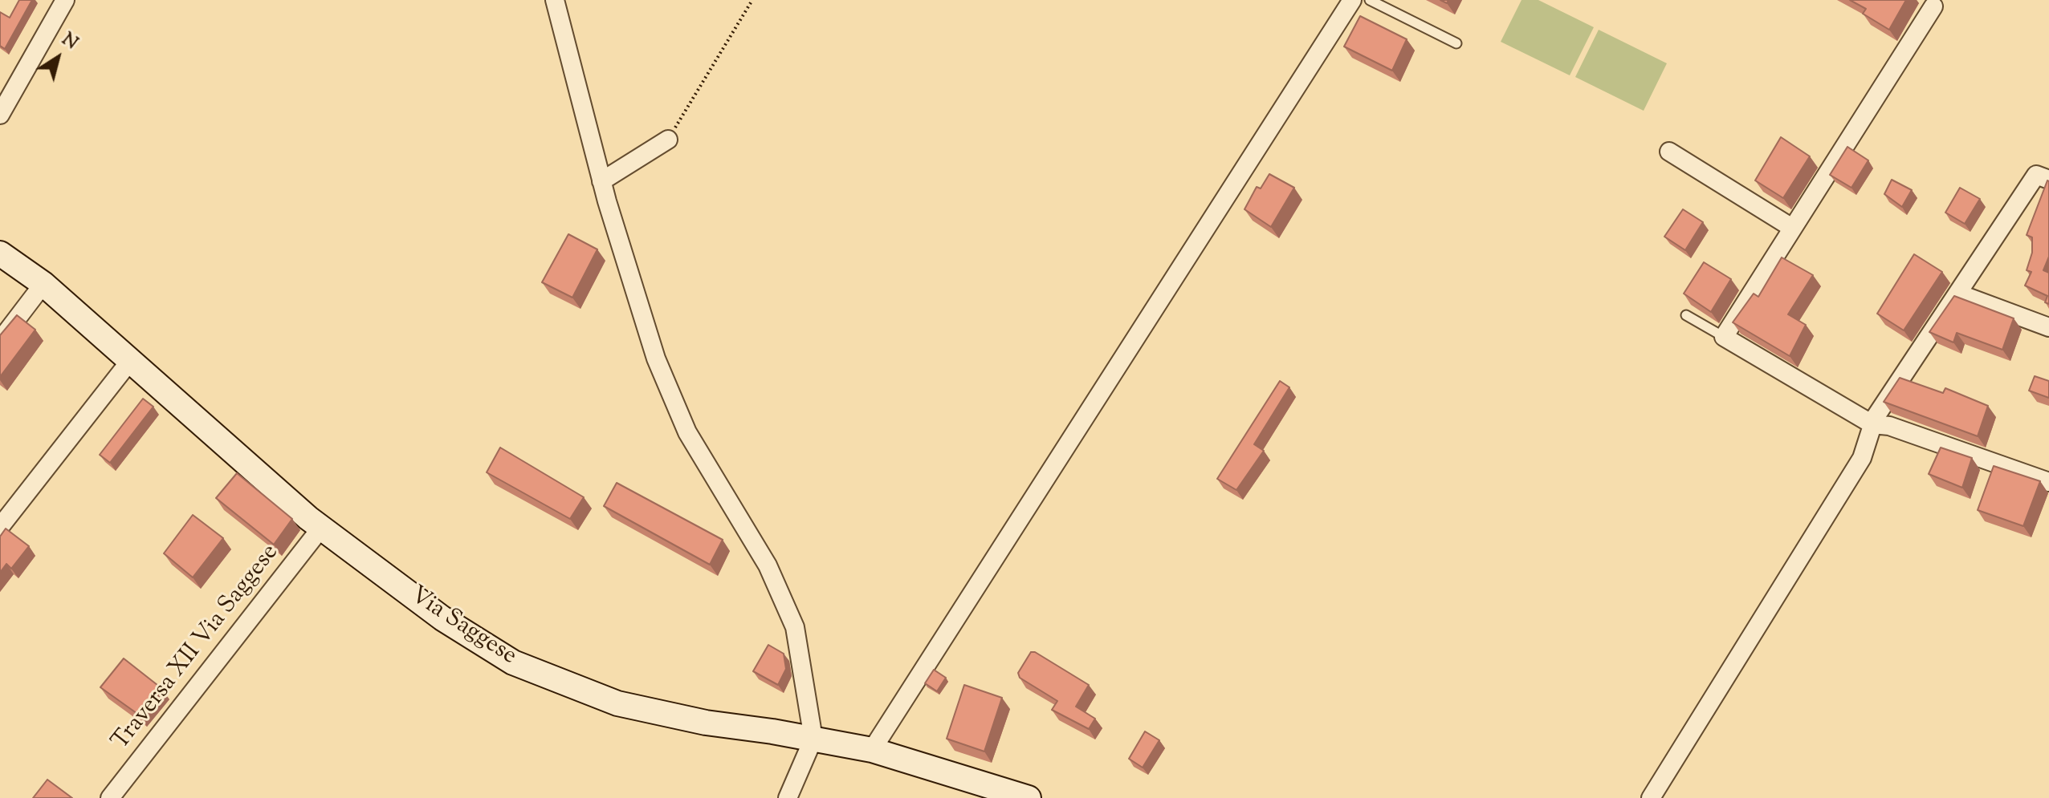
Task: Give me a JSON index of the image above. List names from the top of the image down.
{
  "streets": {
    "main road": ["Via Saggese"],
    "street": ["Traversa XII Via Saggese"]
  },
  "crossings": [
    ["Via Saggese", "Traversa XII Via Saggese"]
  ],
  "north": "top right"
}
